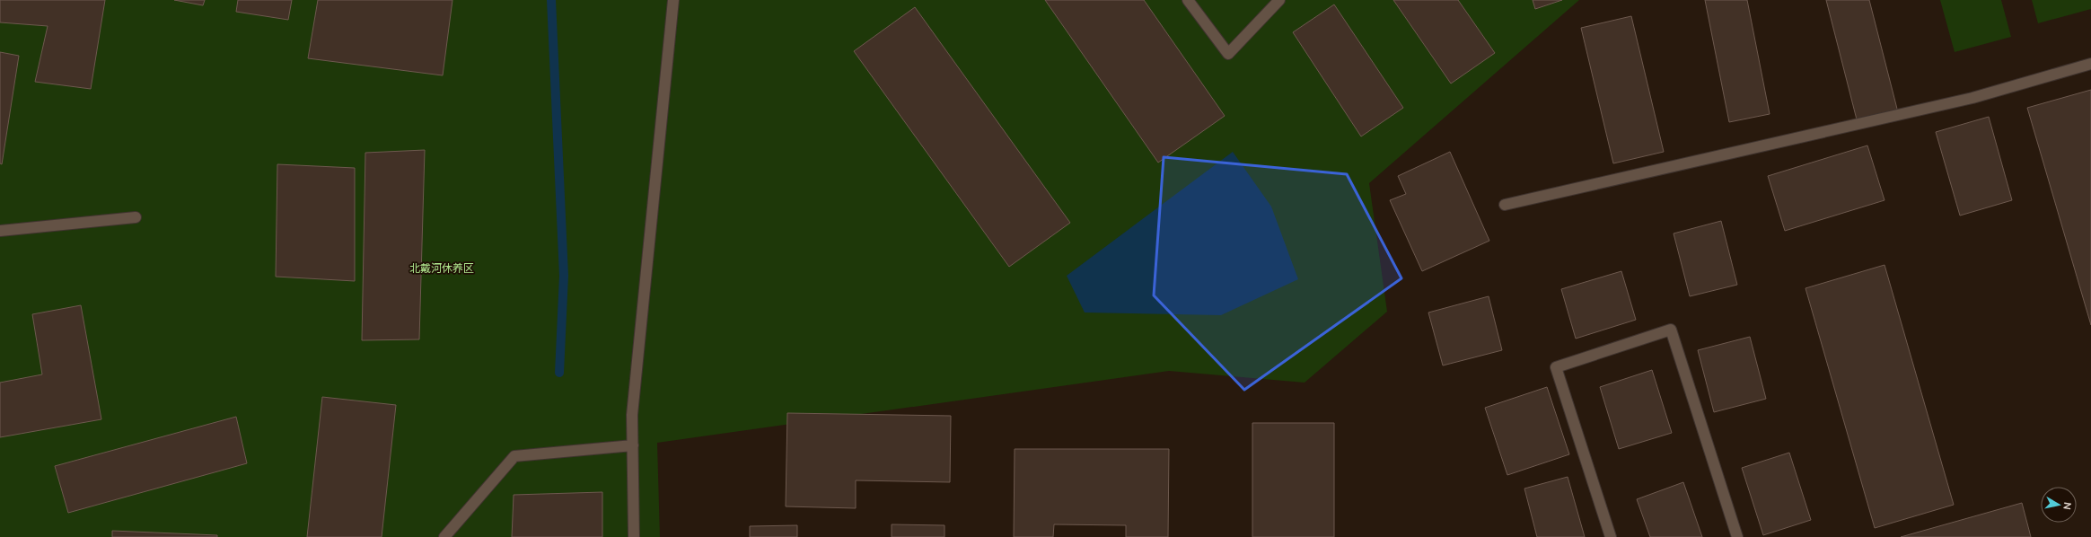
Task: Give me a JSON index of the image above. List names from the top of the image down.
{
  "parks": ["北戴河休养区"],
  "north": "right"
}
